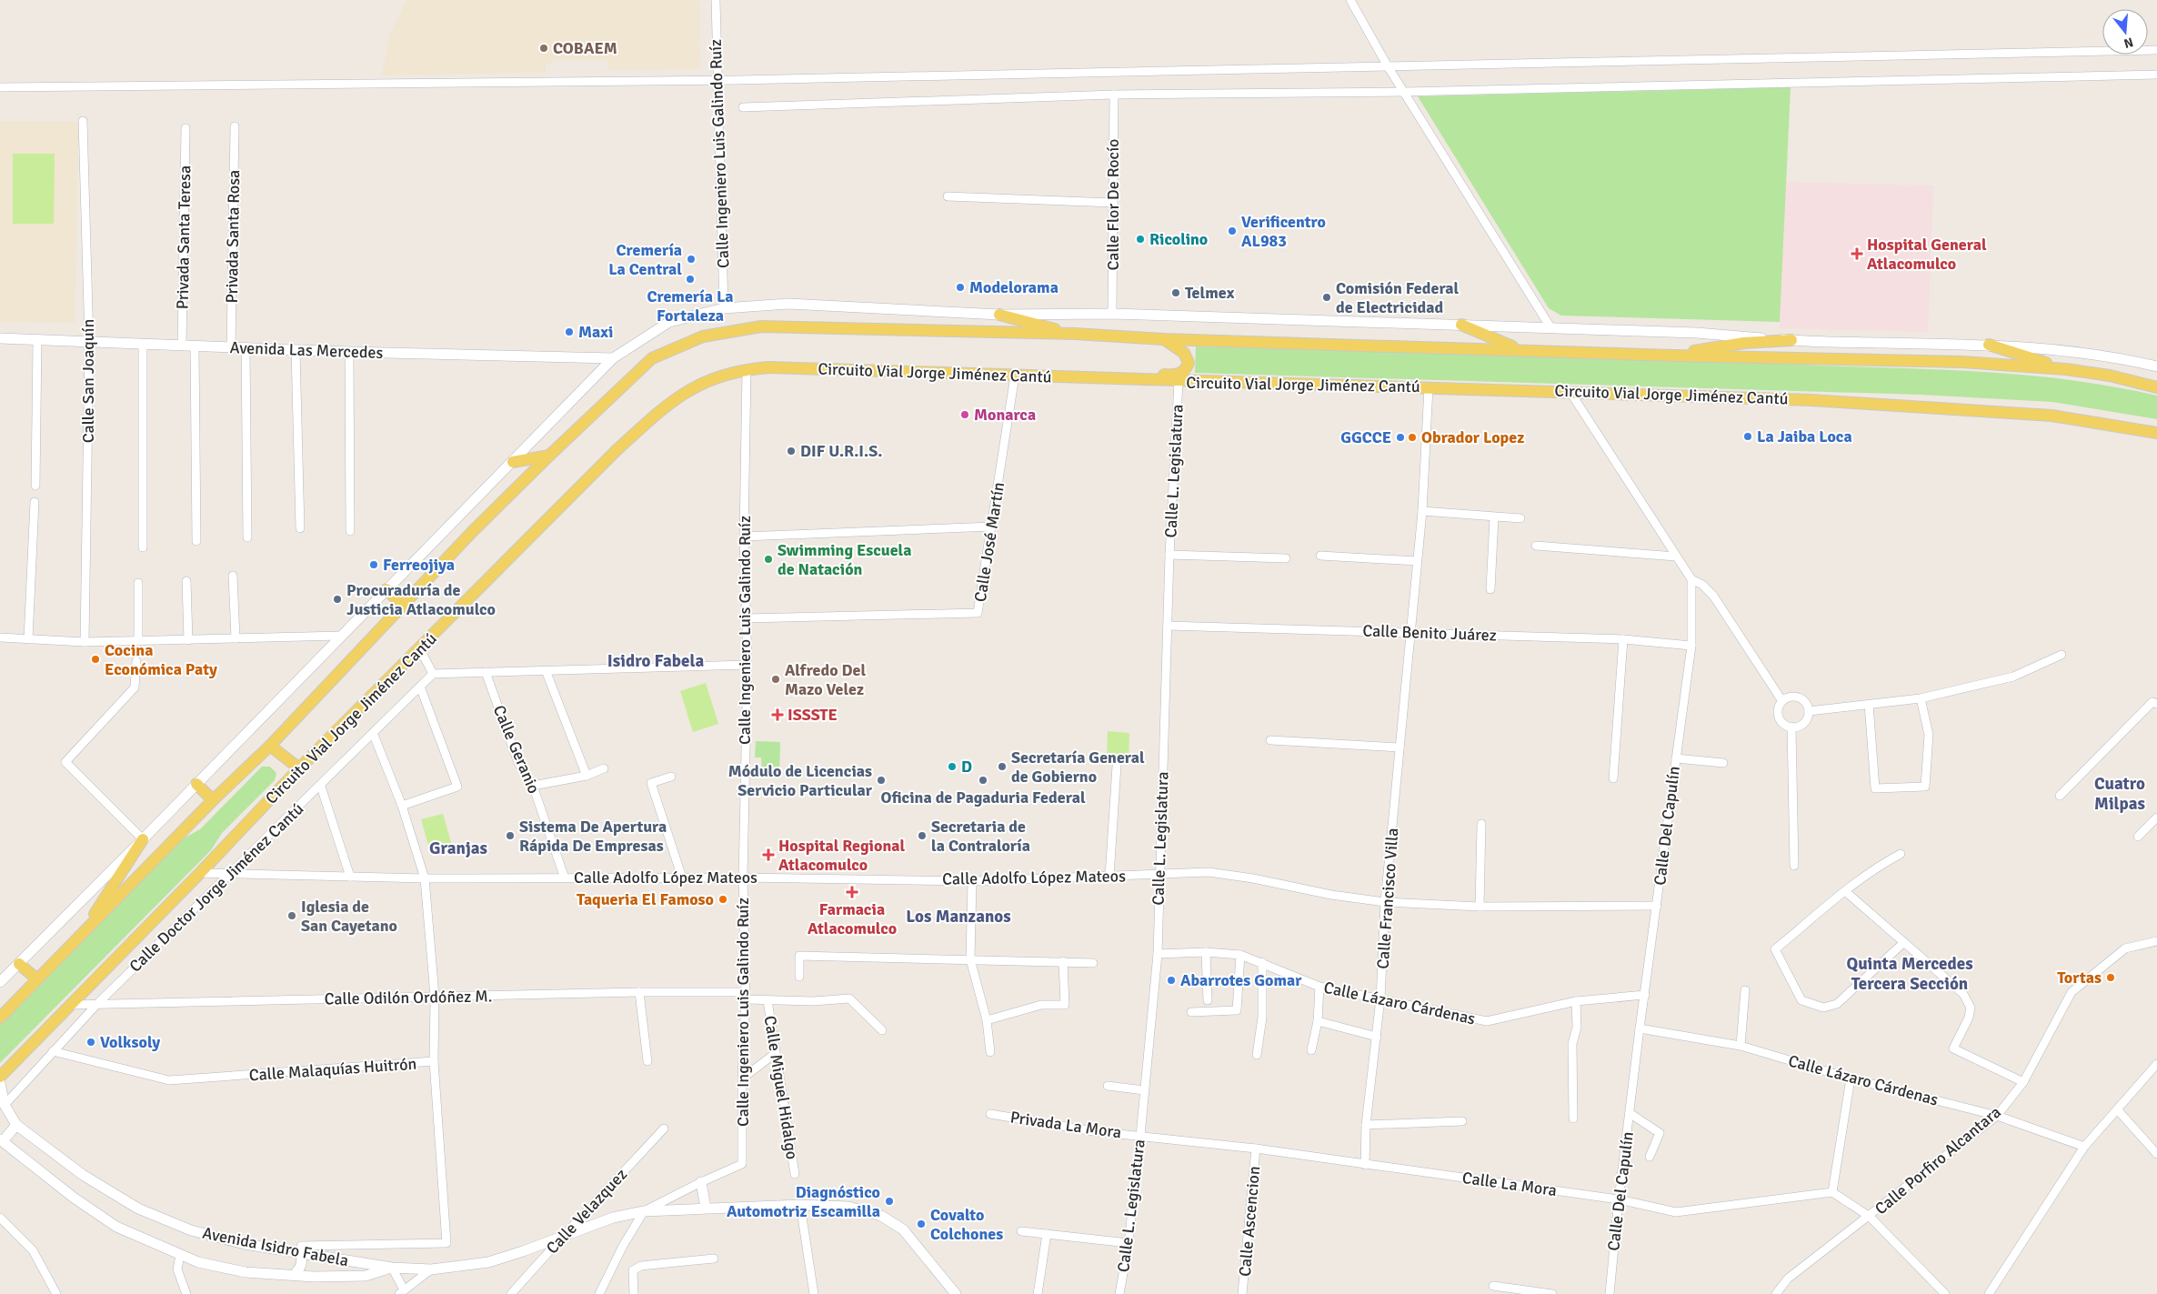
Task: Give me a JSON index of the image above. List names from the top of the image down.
{
  "streets": {
    "main road": ["Circuito Vial Jorge Jiménez Cantú"],
    "street": [
      "Calle Ingeniero Luis Galindo Ruíz",
      "Calle Flor De Rocío",
      "Privada Santa Rosa",
      "Privada Santa Teresa",
      "Avenida Las Mercedes",
      "Calle San Joaquín",
      "Calle L. Legislatura",
      "Calle José Martín",
      "Calle Benito Juárez",
      "Calle Geranio",
      "Calle Del Capulín",
      "Calle Adolfo López Mateos",
      "Calle Doctor Jorge Jiménez Cantú",
      "Calle Francisco Villa",
      "Calle Odilón Ordóñez M.",
      "Calle Lázaro Cárdenas",
      "Calle Malaquías Huitrón",
      "Calle Miguel Hidalgo",
      "Privada La Mora",
      "Calle Porfiro Alcantara",
      "Calle La Mora",
      "Calle Velazquez",
      "Calle Ascencion",
      "Avenida Isidro Fabela"
    ]
  },
  "crossings": [
    ["Calle Ingeniero Luis Galindo Ruíz", "Circuito Vial Jorge Jiménez Cantú"],
    ["Calle Ingeniero Luis Galindo Ruíz", "Calle José Martín"],
    ["Calle Ingeniero Luis Galindo Ruíz", "Calle Adolfo López Mateos"],
    ["Calle Ingeniero Luis Galindo Ruíz", "Calle Odilón Ordóñez M."],
    ["Calle Ingeniero Luis Galindo Ruíz", "Avenida Isidro Fabela"],
    ["Privada Santa Rosa", "Avenida Las Mercedes"],
    ["Privada Santa Teresa", "Avenida Las Mercedes"],
    ["Avenida Las Mercedes", "Calle San Joaquín"],
    ["Circuito Vial Jorge Jiménez Cantú", "Calle L. Legislatura"],
    ["Circuito Vial Jorge Jiménez Cantú", "Calle José Martín"],
    ["Circuito Vial Jorge Jiménez Cantú", "Calle Adolfo López Mateos"],
    ["Circuito Vial Jorge Jiménez Cantú", "Calle Francisco Villa"],
    ["Circuito Vial Jorge Jiménez Cantú", "Calle Odilón Ordóñez M."],
    ["Calle L. Legislatura", "Calle Benito Juárez"],
    ["Calle L. Legislatura", "Calle Adolfo López Mateos"],
    ["Calle L. Legislatura", "Calle Lázaro Cárdenas"],
    ["Calle L. Legislatura", "Privada La Mora"],
    ["Calle L. Legislatura", "Calle La Mora"],
    ["Calle Benito Juárez", "Calle Del Capulín"],
    ["Calle Benito Juárez", "Calle Francisco Villa"],
    ["Calle Geranio", "Calle Adolfo López Mateos"],
    ["Calle Del Capulín", "Calle Adolfo López Mateos"],
    ["Calle Del Capulín", "Calle Lázaro Cárdenas"],
    ["Calle Del Capulín", "Calle La Mora"],
    ["Calle Adolfo López Mateos", "Calle Doctor Jorge Jiménez Cantú"],
    ["Calle Adolfo López Mateos", "Calle Francisco Villa"],
    ["Calle Adolfo López Mateos", "Calle Malaquías Huitrón"],
    ["Calle Doctor Jorge Jiménez Cantú", "Calle Odilón Ordóñez M."],
    ["Calle Doctor Jorge Jiménez Cantú", "Calle Malaquías Huitrón"],
    ["Calle Doctor Jorge Jiménez Cantú", "Avenida Isidro Fabela"],
    ["Calle Francisco Villa", "Calle Lázaro Cárdenas"],
    ["Calle Francisco Villa", "Calle La Mora"],
    ["Calle Odilón Ordóñez M.", "Calle Malaquías Huitrón"],
    ["Calle Odilón Ordóñez M.", "Calle Miguel Hidalgo"],
    ["Calle Lázaro Cárdenas", "Calle Porfiro Alcantara"],
    ["Privada La Mora", "Calle La Mora"],
    ["Calle La Mora", "Calle Ascencion"],
    ["Calle Velazquez", "Avenida Isidro Fabela"]
  ],
  "districts": [
    "Isidro Fabela",
    "Cuatro Milpas",
    "Granjas",
    "Los Manzanos",
    "Quinta Mercedes Tercera Sección"
  ],
  "places": {
    "other": [
      "COBAEM",
      "Verificentro AL983",
      "Ricolino",
      "Cremería La Central",
      "Cremería La Fortaleza",
      "Modelorama",
      "Telmex",
      "Comisión Federal de Electricidad",
      "Maxi",
      "Monarca",
      "La Jaiba Loca",
      "GGCCE",
      "Obrador Lopez",
      "DIF U.R.I.S.",
      "Swimming Escuela de Natación",
      "Ferreojiya",
      "Procuraduría de Justicia Atlacomulco",
      "Cocina Económica Paty",
      "Alfredo Del Mazo Velez",
      "D",
      "Secretaría General de Gobierno",
      "Módulo de Licencias Servicio Particular",
      "Oficina de Pagaduria Federal",
      "Sistema De Apertura Rápida De Empresas",
      "Secretaria de la Contraloría",
      "Taqueria El Famoso",
      "Iglesia de San Cayetano",
      "Tortas",
      "Abarrotes Gomar",
      "Volksoly",
      "Diagnóstico Automotriz Escamilla",
      "Covalto Colchones"
    ],
    "health": [
      "Hospital General Atlacomulco",
      "ISSSTE",
      "Hospital Regional Atlacomulco",
      "Farmacia Atlacomulco"
    ]
  },
  "north": "bottom"
}
